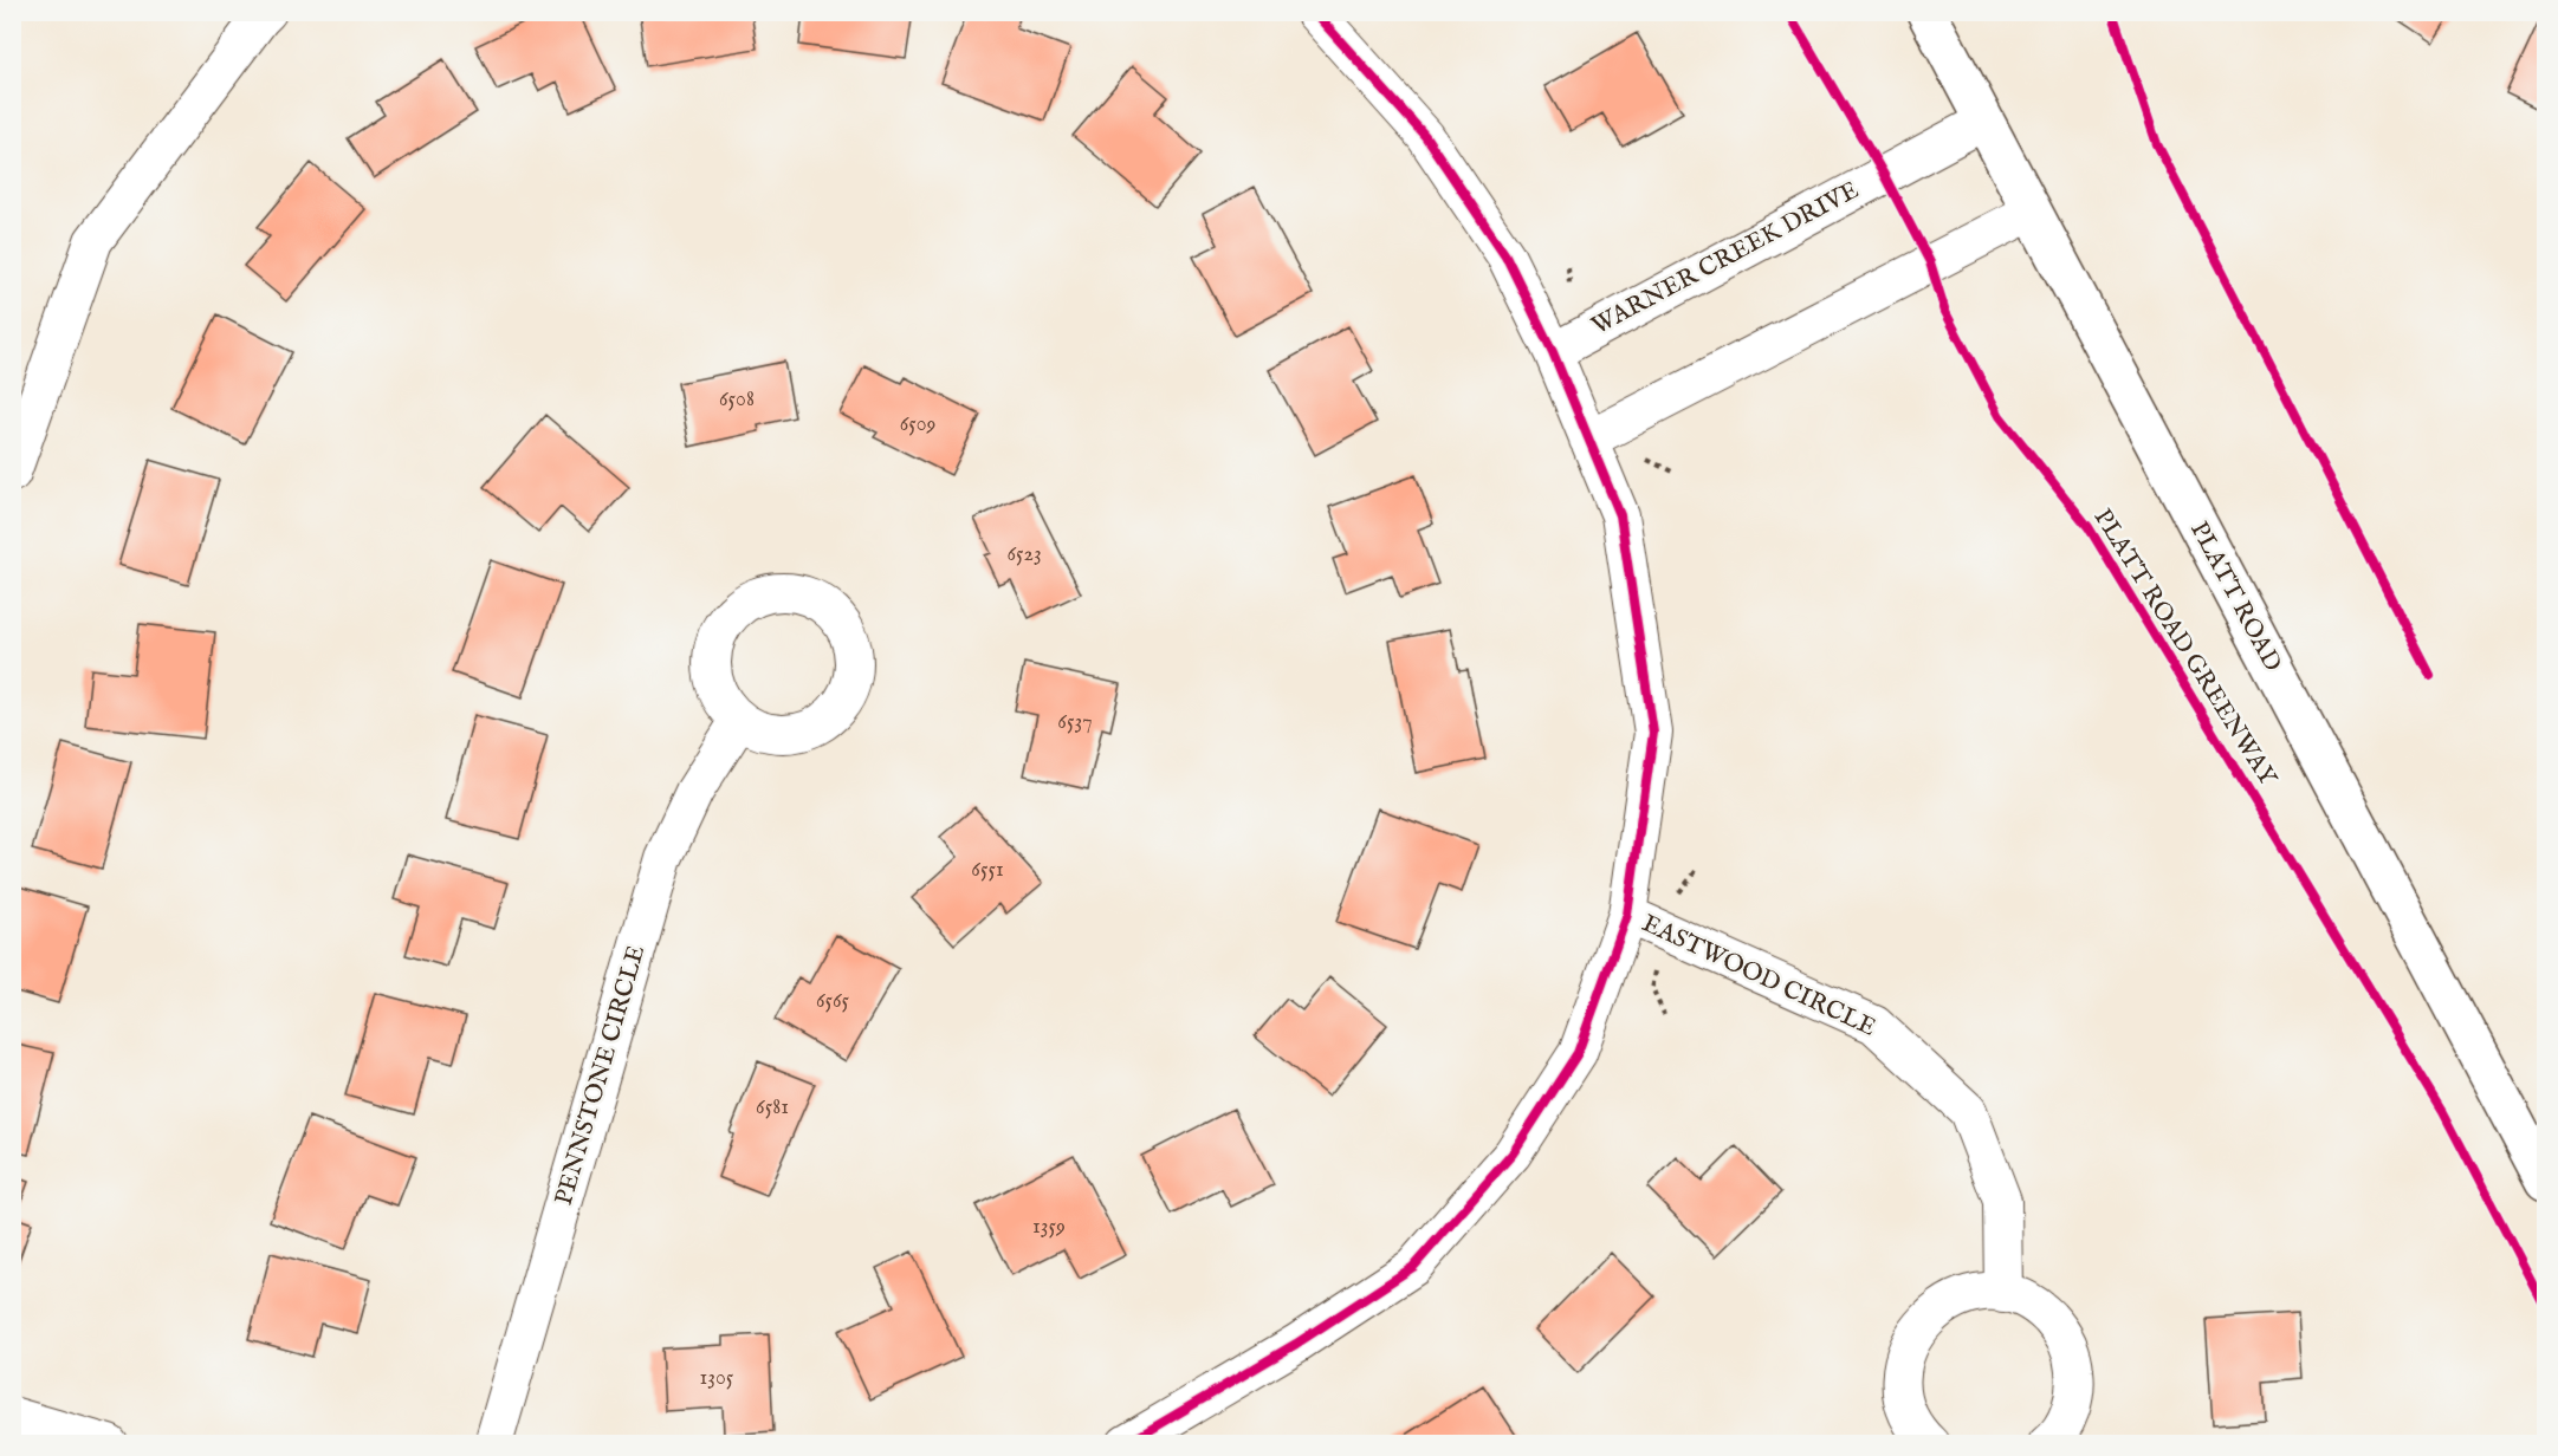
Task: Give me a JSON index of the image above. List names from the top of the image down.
{
  "streets": {
    "main road": ["PLATT ROAD"],
    "street": ["WARNER CREEK DRIVE", "EASTWOOD CIRCLE", "PENNSTONE CIRCLE"],
    "cycle path": ["PLATT ROAD GREENWAY"]
  },
  "crossings": [
    ["WARNER CREEK DRIVE", "PLATT ROAD"]
  ],
  "house_numbers": [
    "6508",
    "6509",
    "6523",
    "6537",
    "6551",
    "6565",
    "6581",
    "1359",
    "1305"
  ]
}
